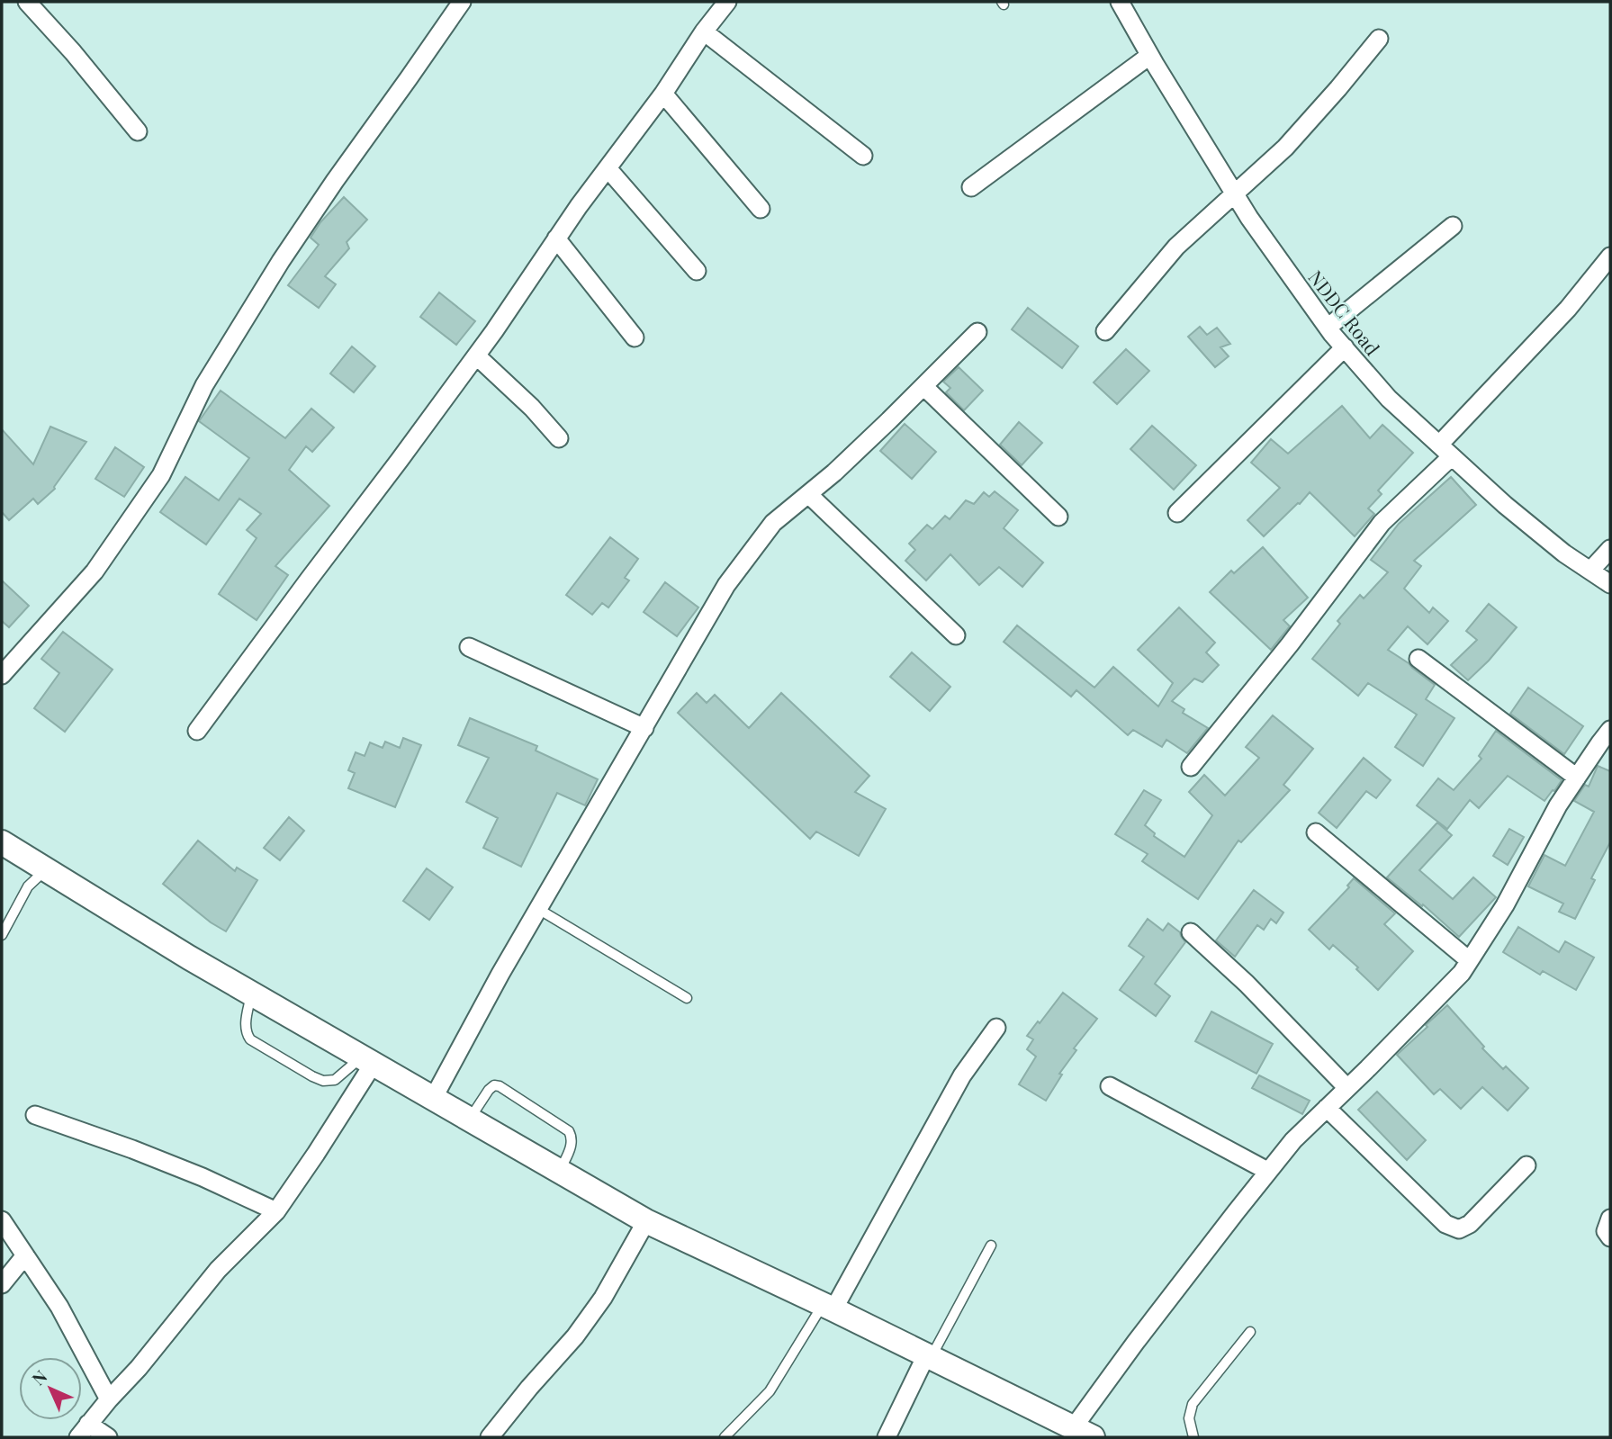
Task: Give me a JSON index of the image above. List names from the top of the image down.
{
  "streets": {
    "street": ["NDDC Road"]
  },
  "north": "top left"
}
